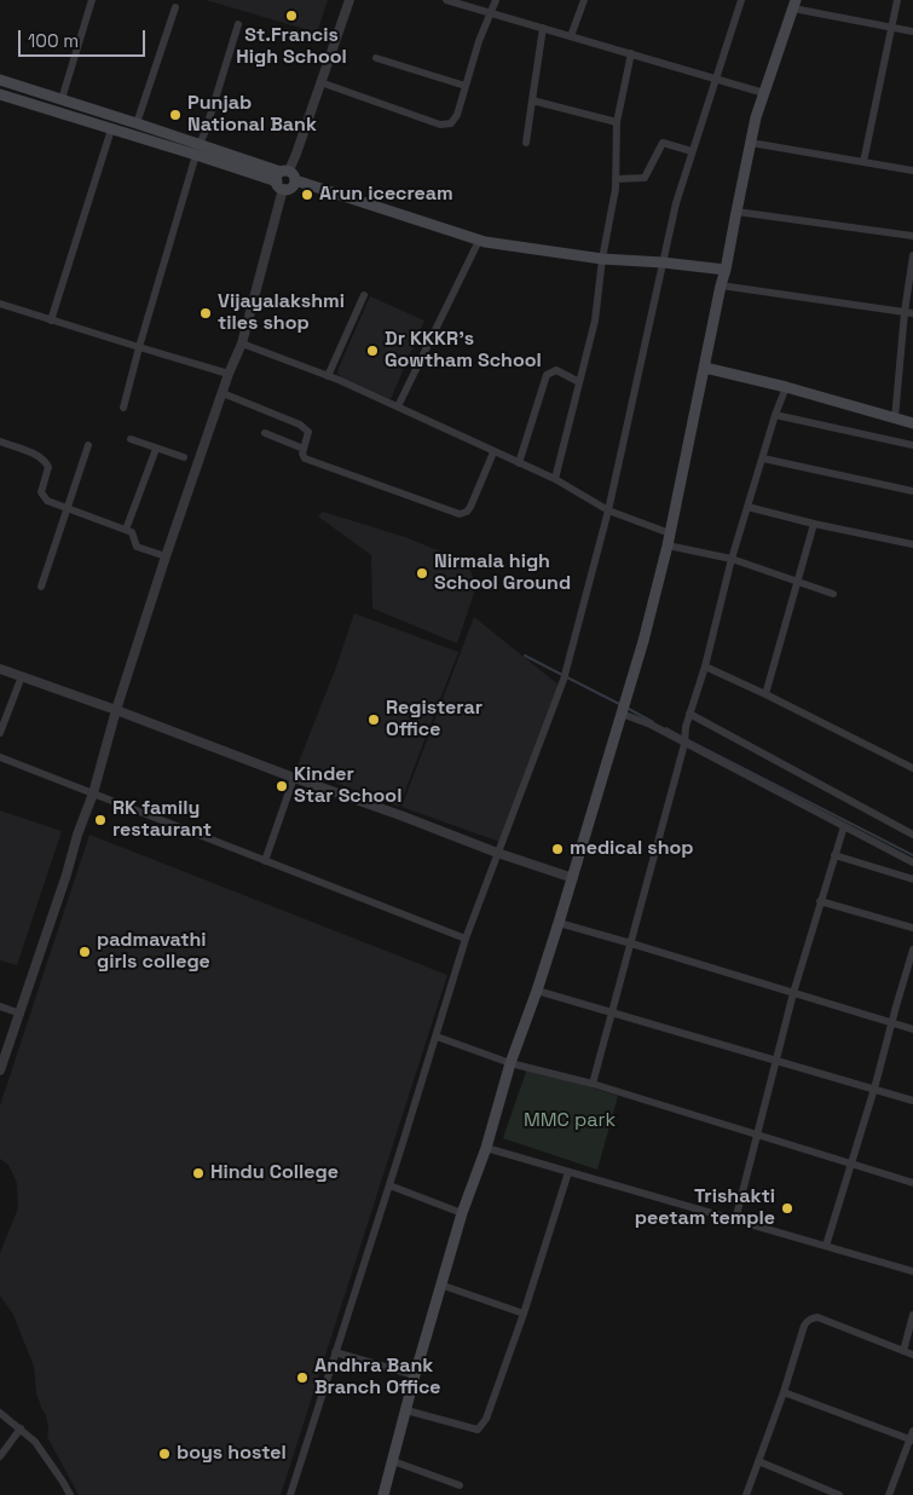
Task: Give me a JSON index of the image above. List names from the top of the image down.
{
  "parks": ["MMC park"],
  "places": [
    "St.Francis High School",
    "Punjab National Bank",
    "Arun icecream",
    "Vijayalakshmi tiles shop",
    "Dr KKKR's Gowtham School",
    "Nirmala high School Ground",
    "Registerar Office",
    "Kinder Star School",
    "RK family restaurant",
    "medical shop",
    "padmavathi girls college",
    "Hindu College",
    "Trishakti peetam temple",
    "Andhra Bank Branch Office",
    "boys hostel"
  ],
  "scale_bar": "100 m"
}
